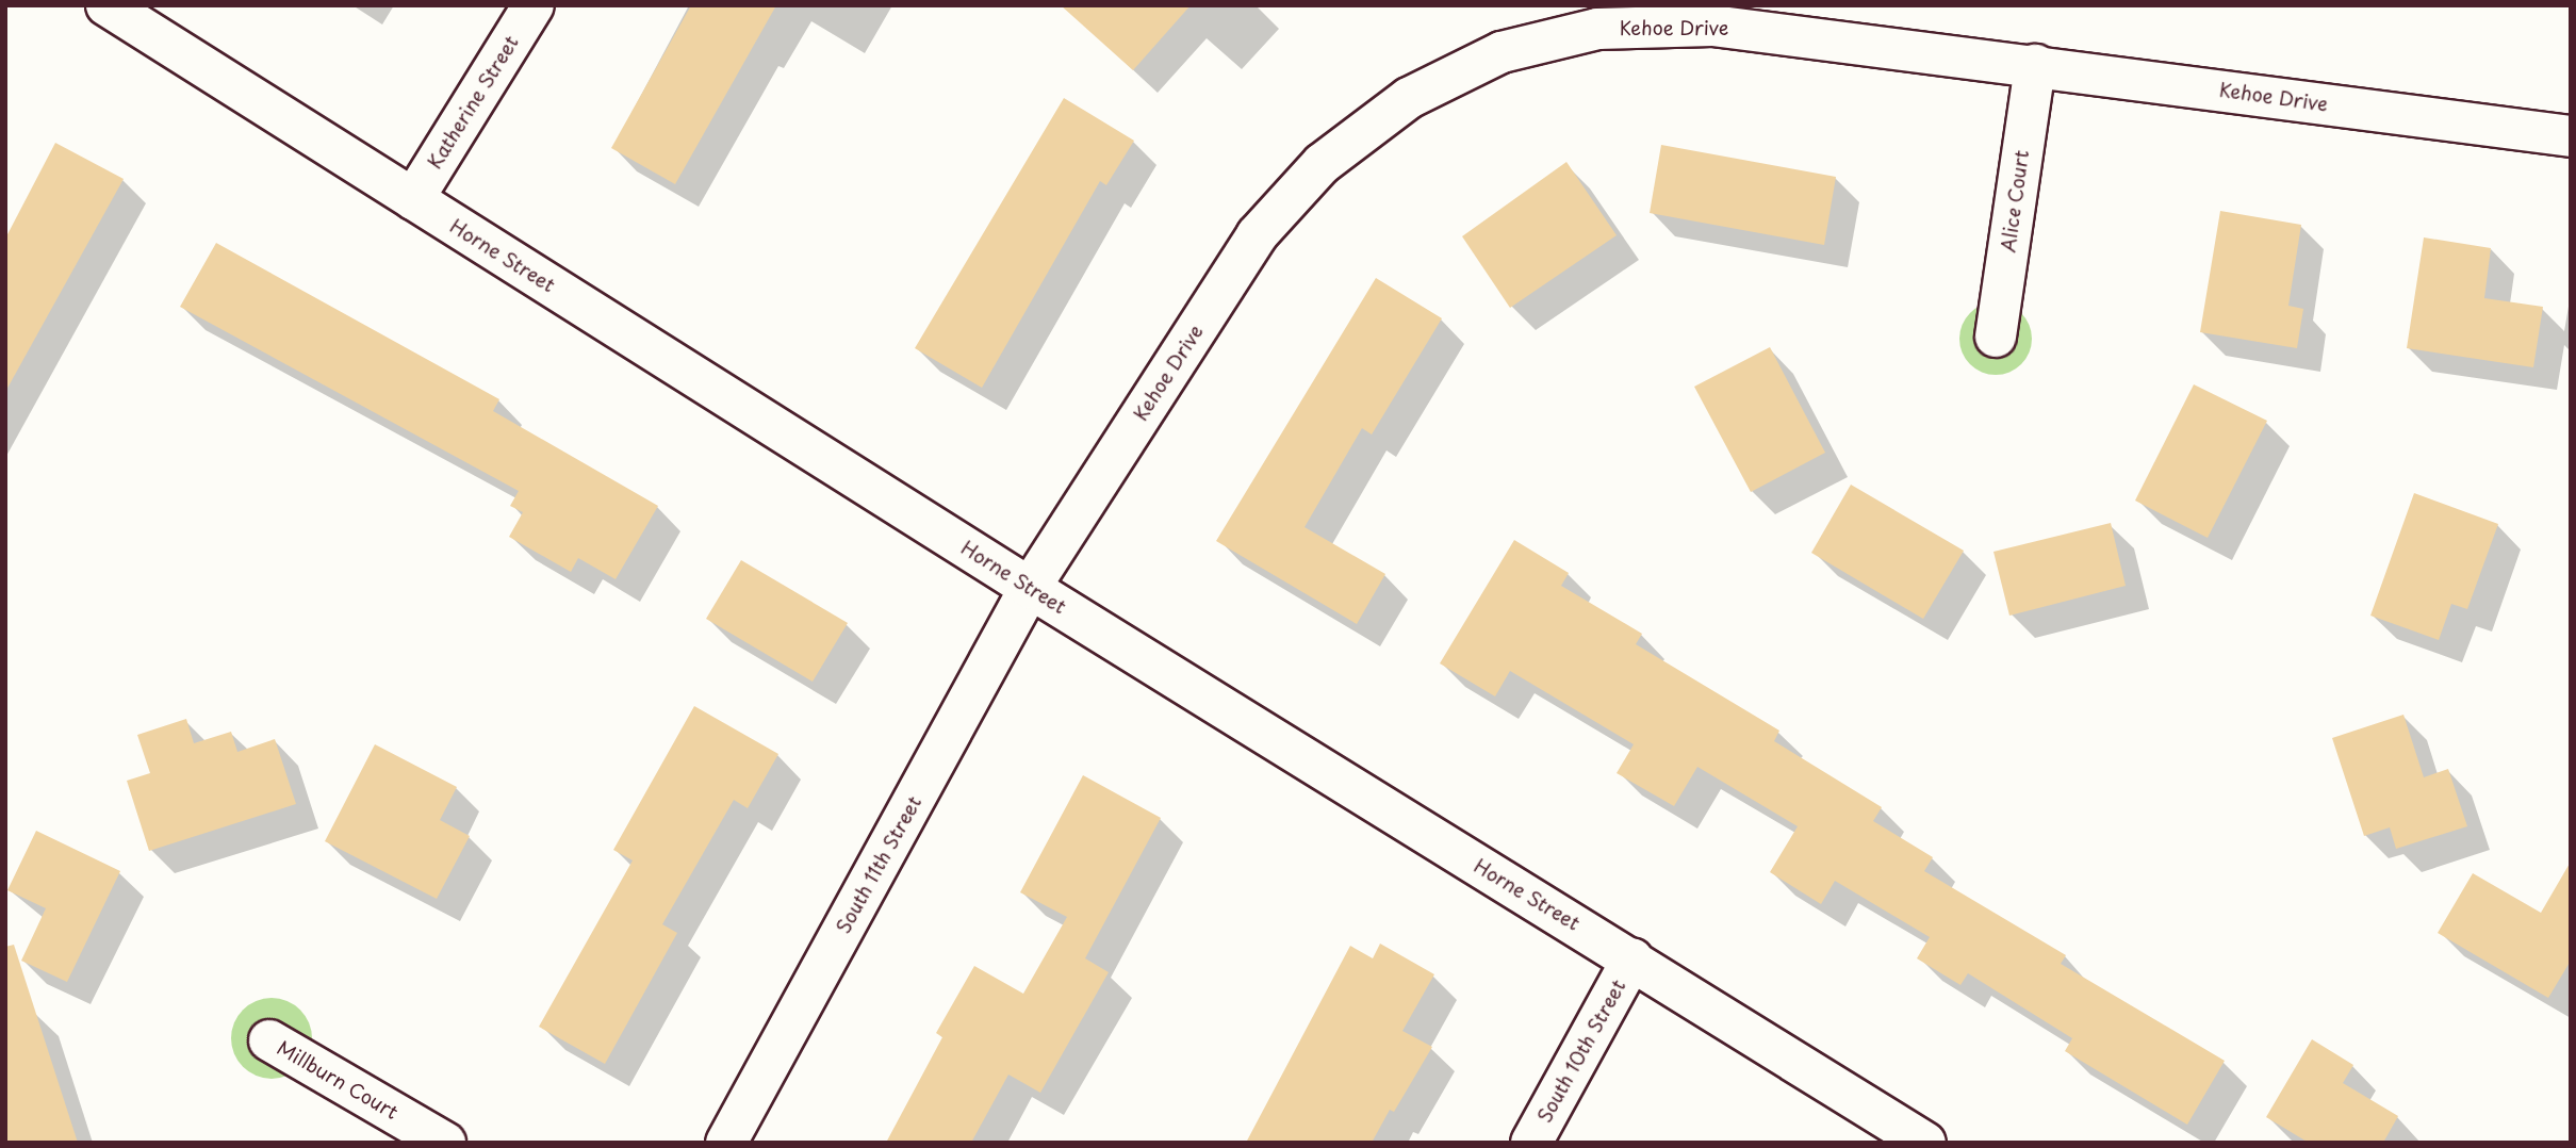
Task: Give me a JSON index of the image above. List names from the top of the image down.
{
  "streets": {
    "street": [
      "Kehoe Drive",
      "Katherine Street",
      "Alice Court",
      "Horne Street",
      "South 11th Street",
      "South 10th Street",
      "Millburn Court"
    ]
  },
  "crossings": [
    ["Kehoe Drive", "Alice Court"],
    ["Kehoe Drive", "Horne Street"],
    ["Kehoe Drive", "South 11th Street"],
    ["Katherine Street", "Horne Street"],
    ["Horne Street", "South 11th Street"],
    ["Horne Street", "South 10th Street"]
  ]
}
